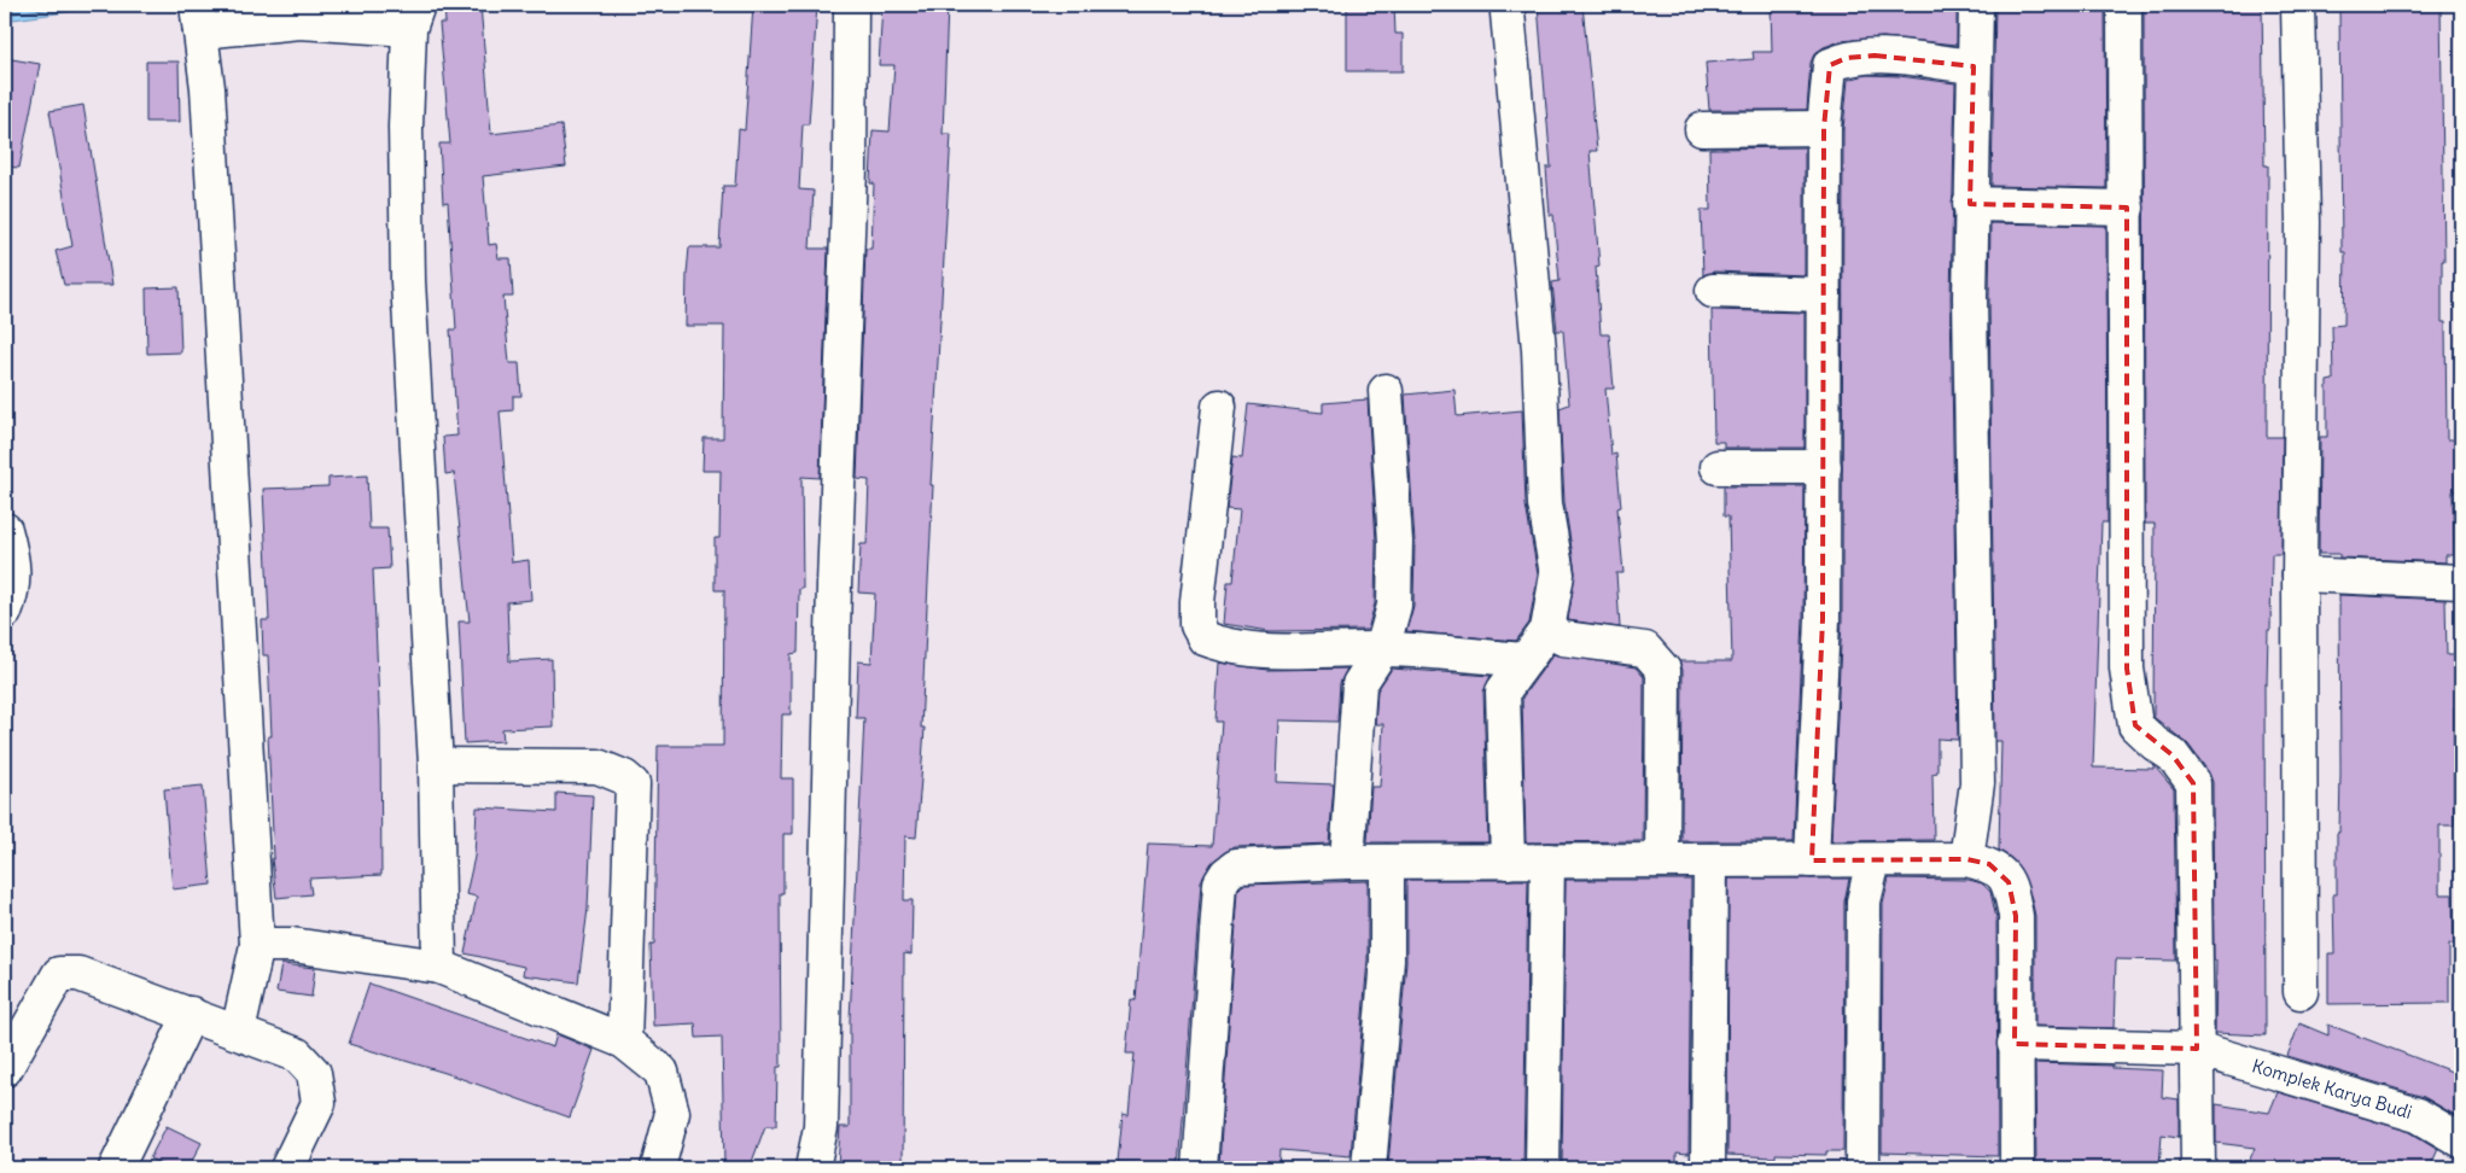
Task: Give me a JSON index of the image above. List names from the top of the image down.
{
  "streets": {
    "street": ["Komplek Karya Budi"]
  }
}
